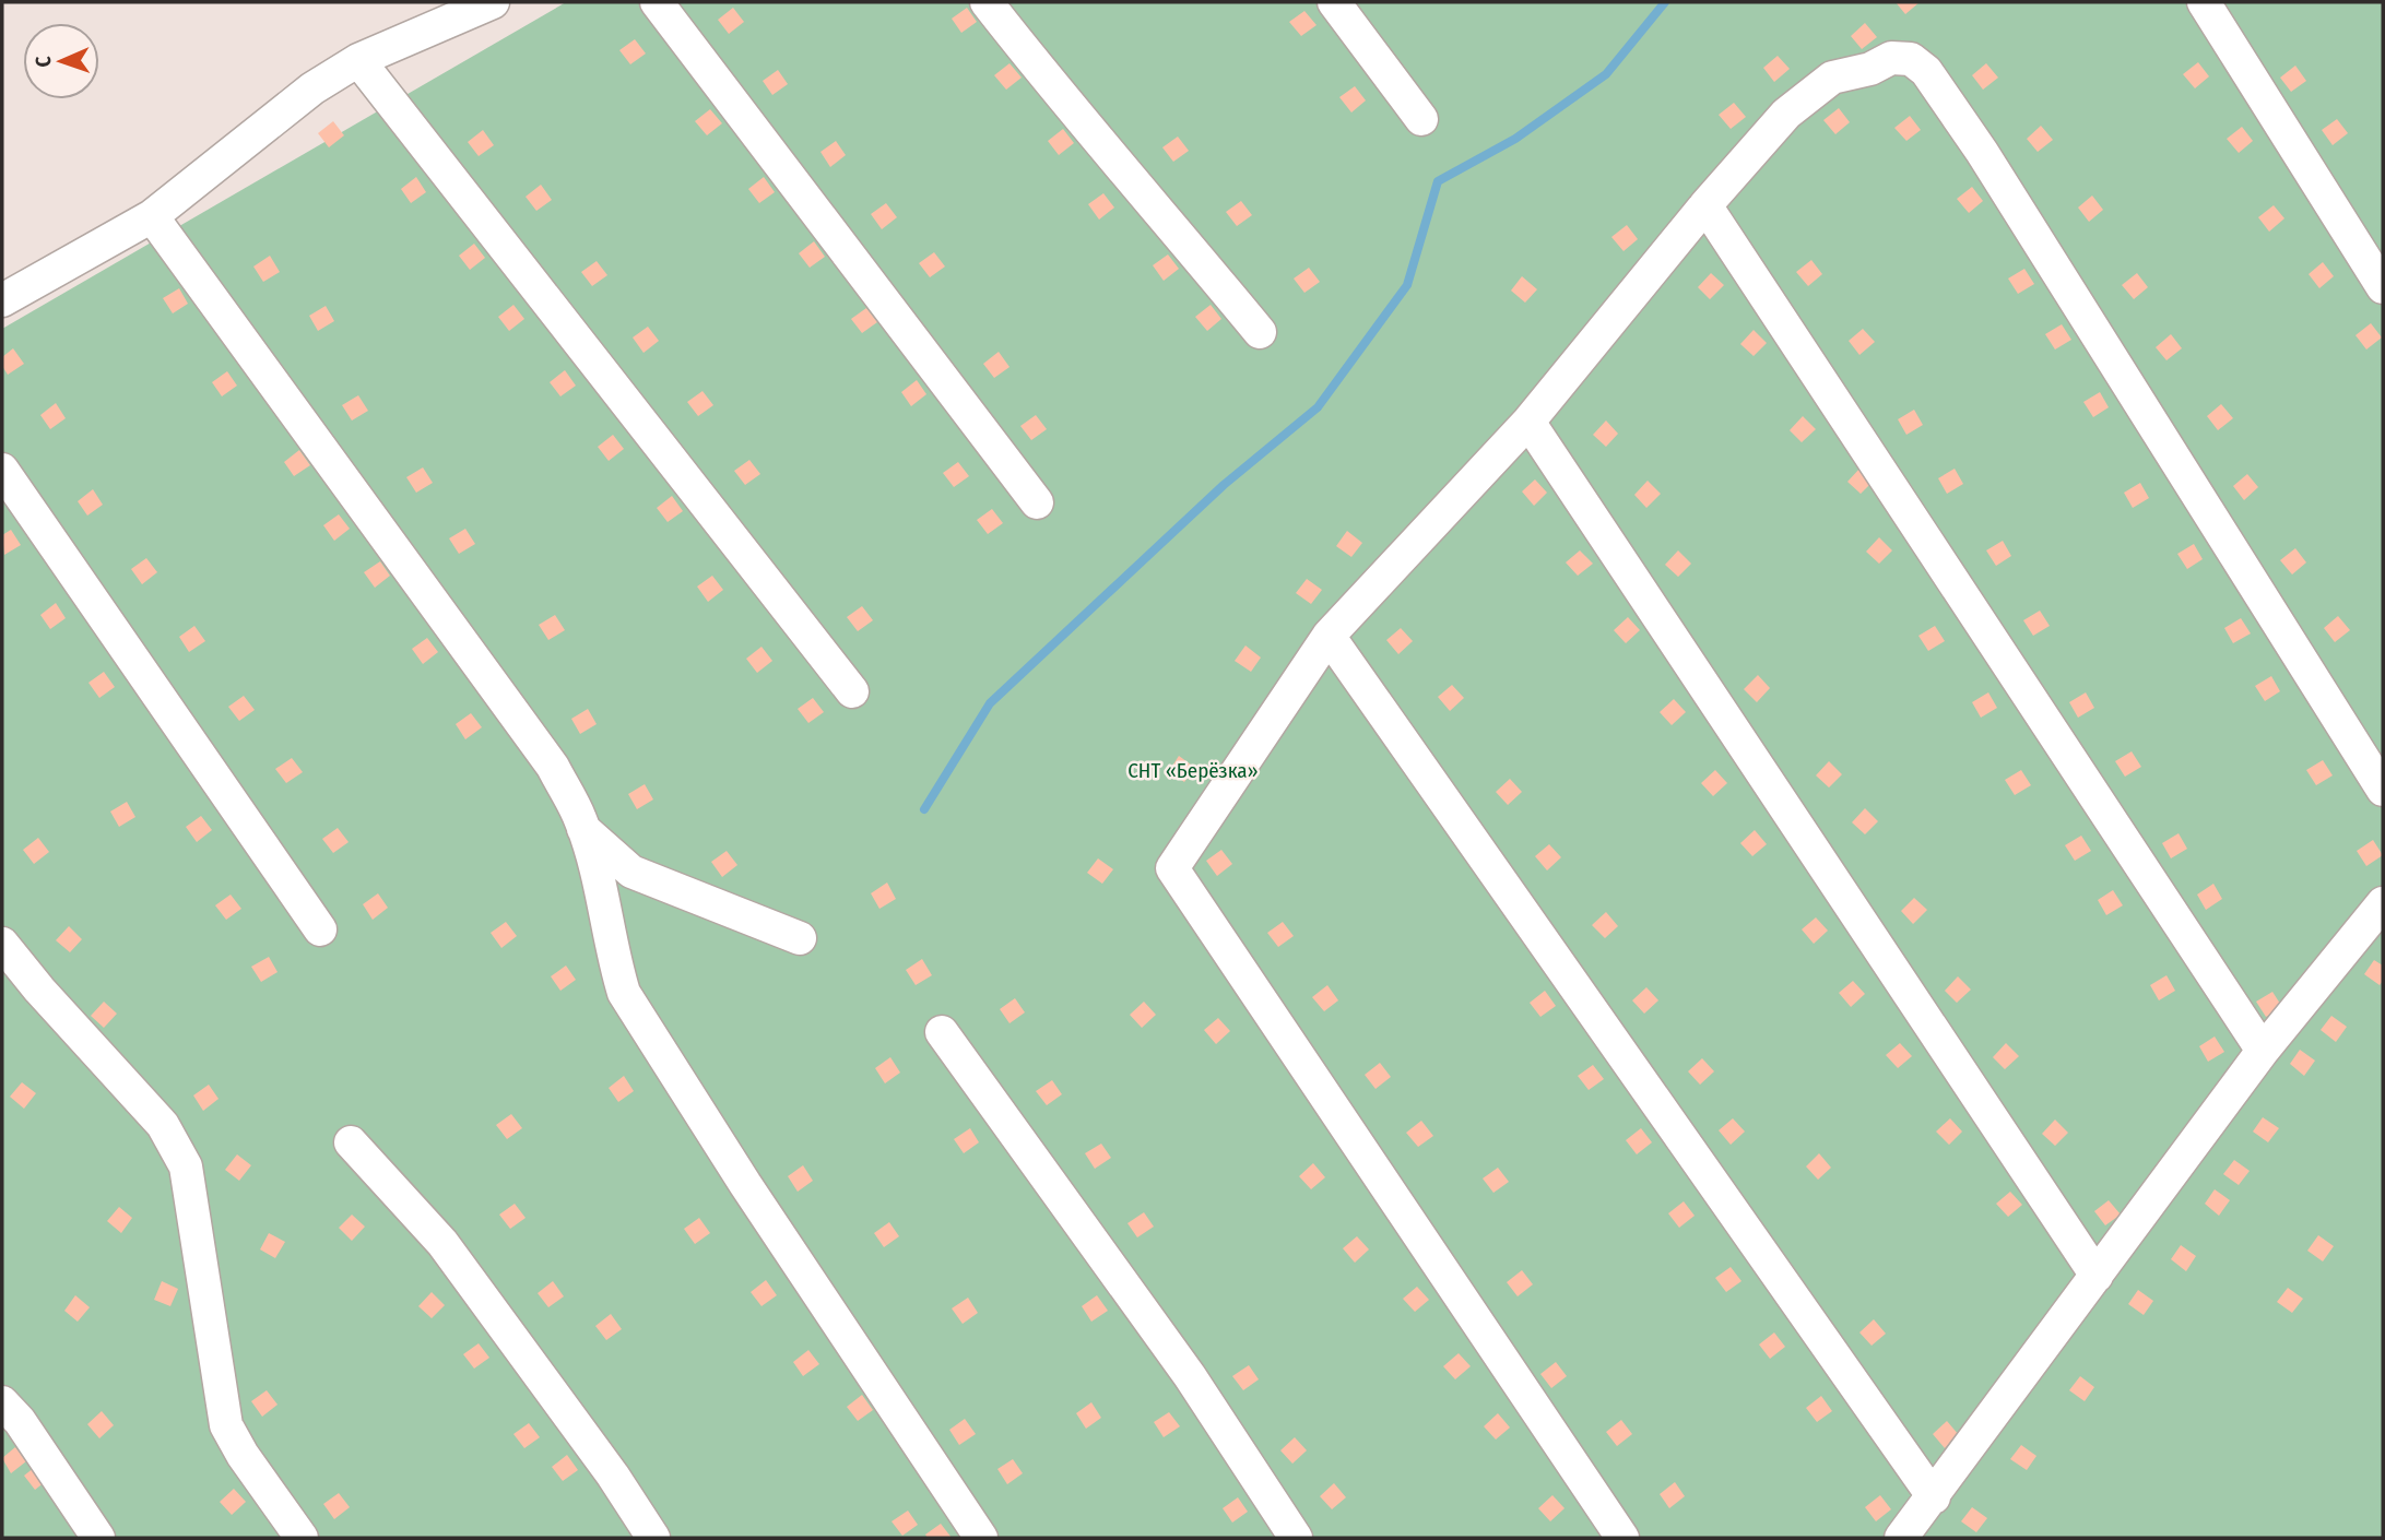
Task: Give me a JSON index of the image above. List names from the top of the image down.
{
  "parks": ["СНТ «Берёзка»"],
  "north": "left"
}
